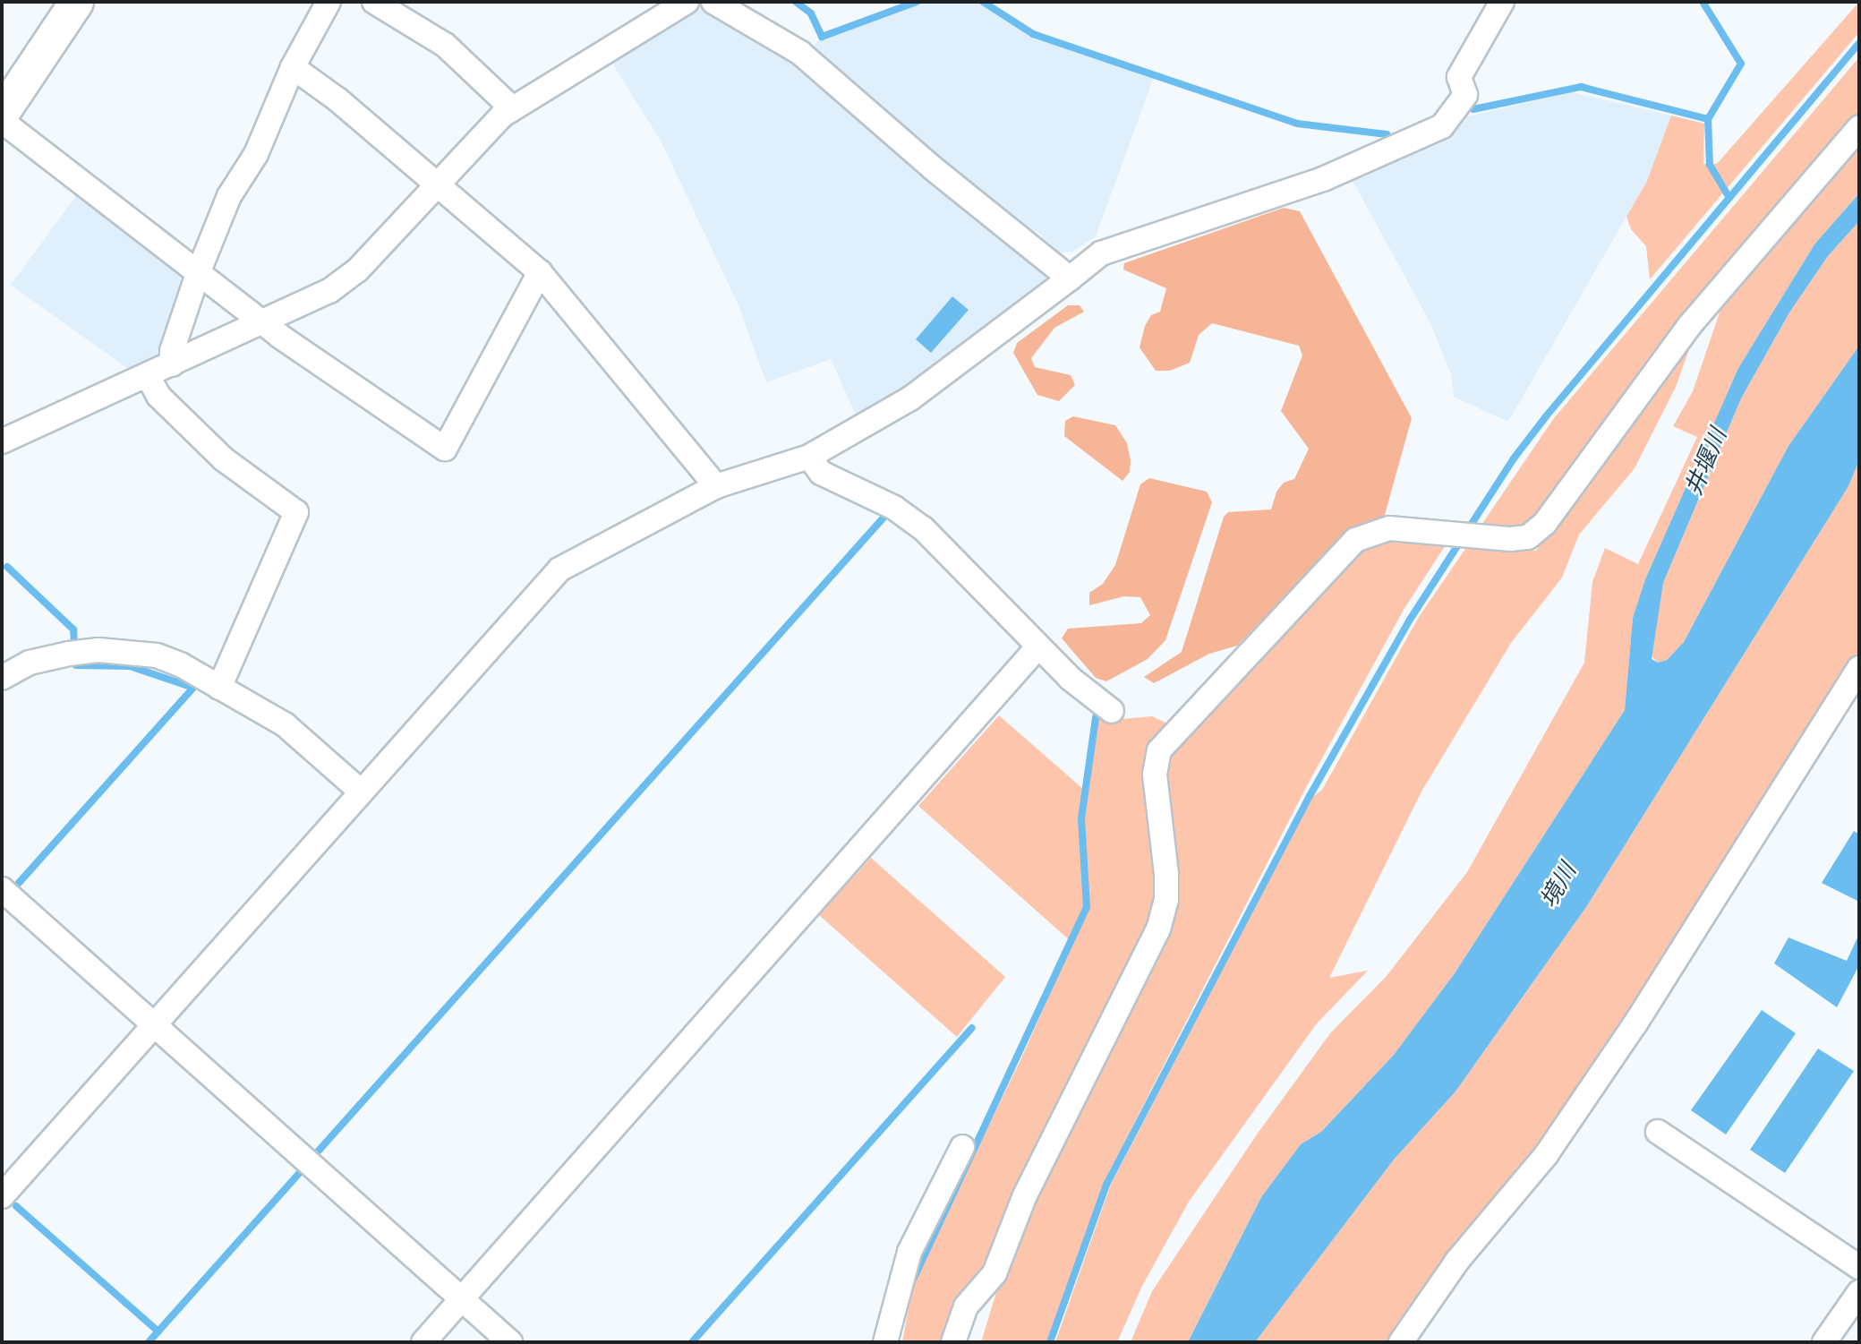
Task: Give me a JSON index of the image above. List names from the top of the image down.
{
  "water": ["井堰川", "境川"]
}
